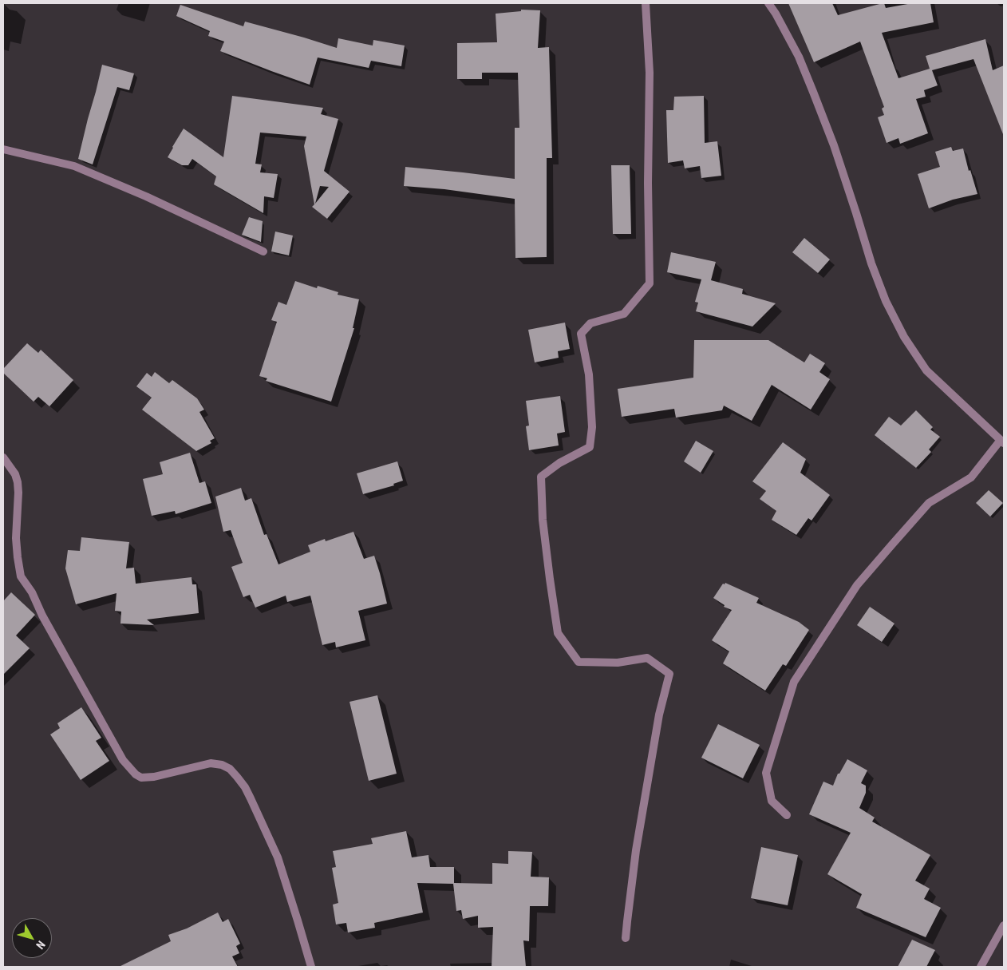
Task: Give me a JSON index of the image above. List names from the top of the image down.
{
  "north": "bottom right"
}
